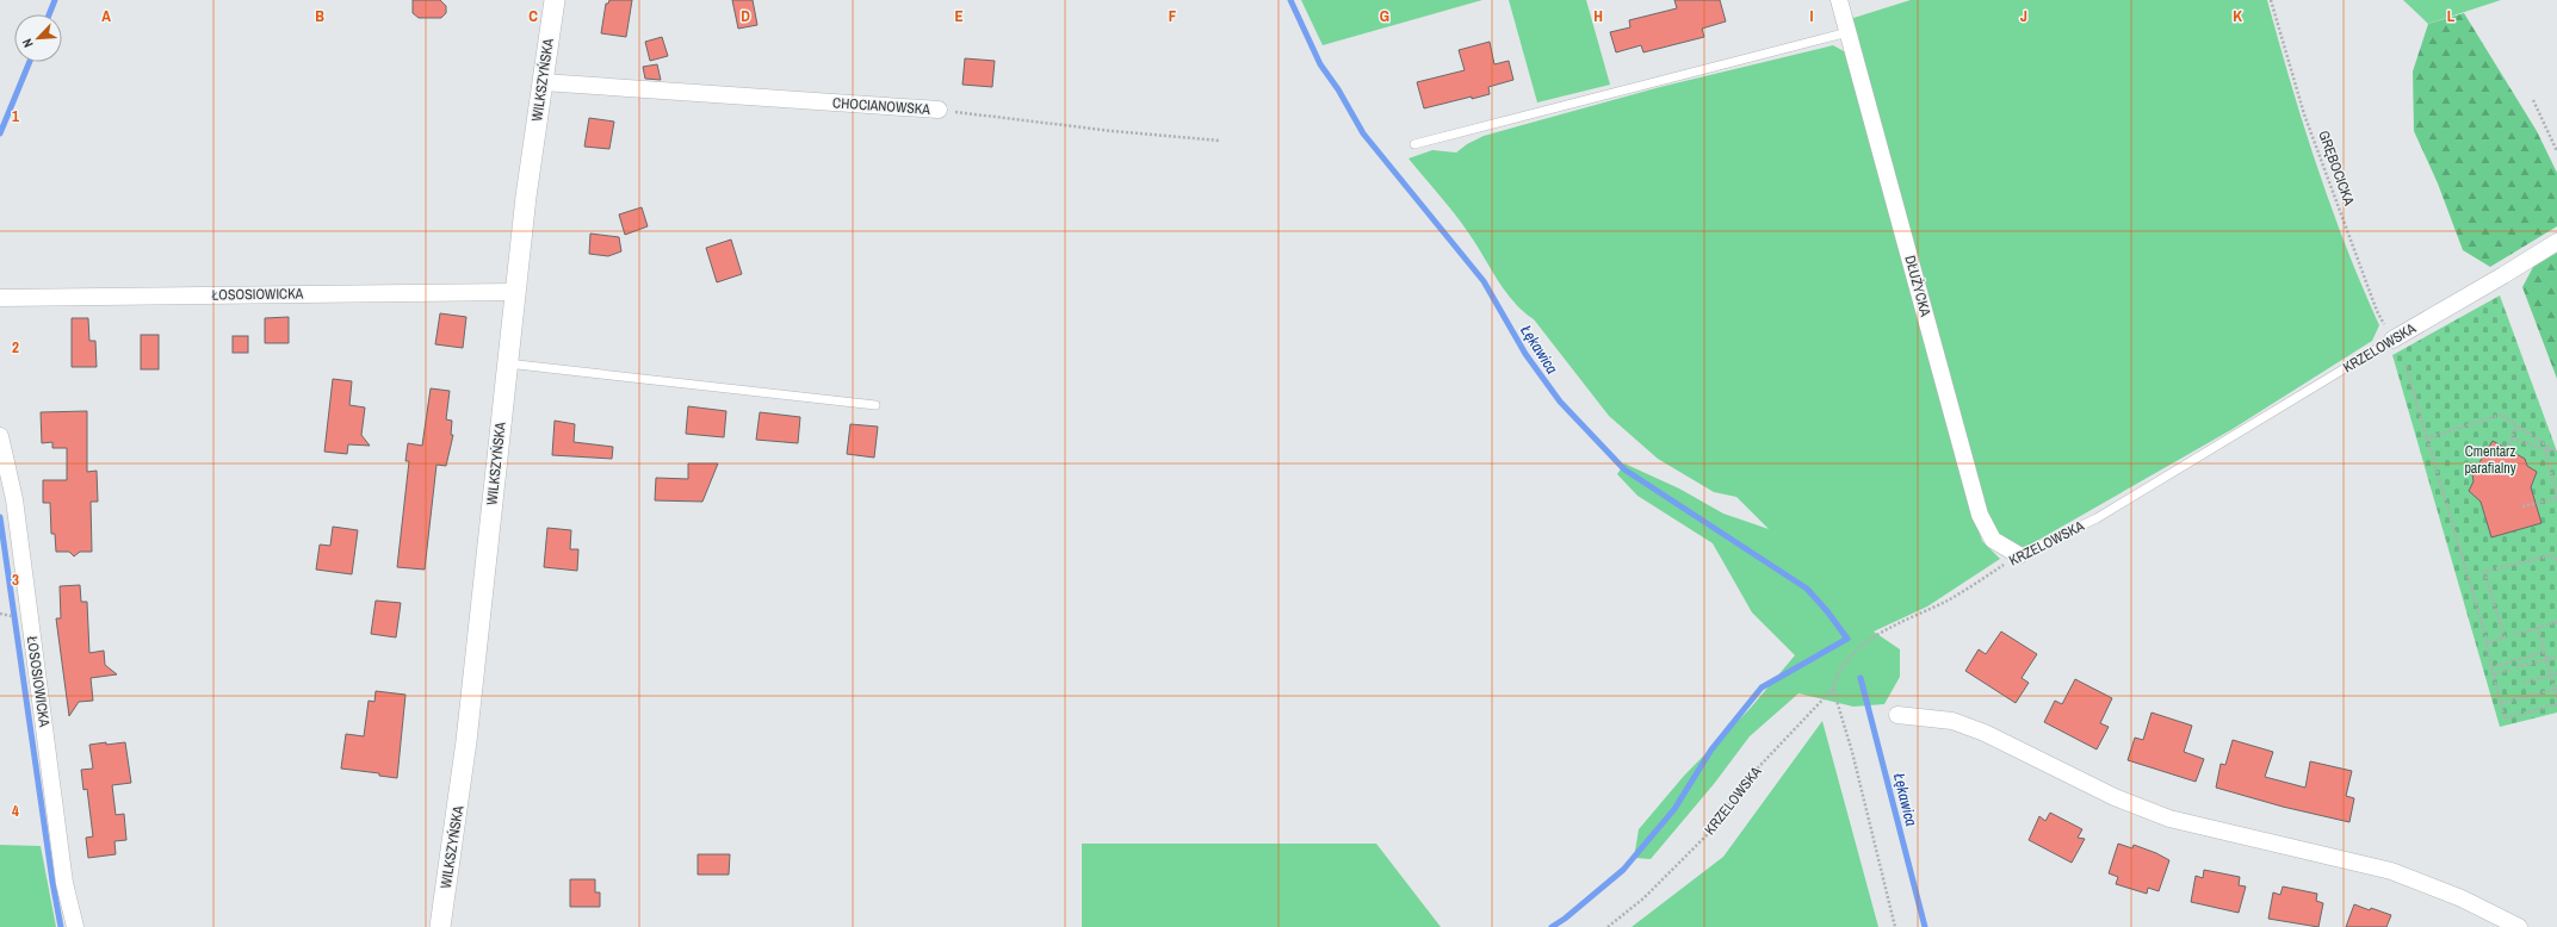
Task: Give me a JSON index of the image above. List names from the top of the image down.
{
  "streets": {
    "street": [
      "WILKSZYŃSKA",
      "CHOCIANOWSKA",
      "DŁUŻYCKA",
      "ŁOSOSIOWICKA",
      "KRZELOWSKA"
    ],
    "path": ["GRĘBOCICKA"]
  },
  "crossings": [
    ["WILKSZYŃSKA", "CHOCIANOWSKA"],
    ["WILKSZYŃSKA", "ŁOSOSIOWICKA"],
    ["GRĘBOCICKA", "KRZELOWSKA"],
    ["DŁUŻYCKA", "KRZELOWSKA"]
  ],
  "water": ["Łękawica"],
  "parks": ["Cmentarz parafialny"],
  "north": "bottom left",
  "grid": {
    "columns": [
      "A",
      "B",
      "C",
      "D",
      "E",
      "F",
      "G",
      "H",
      "I",
      "J",
      "K",
      "L"
    ],
    "rows": [
      "1",
      "2",
      "3",
      "4"
    ]
  }
}
